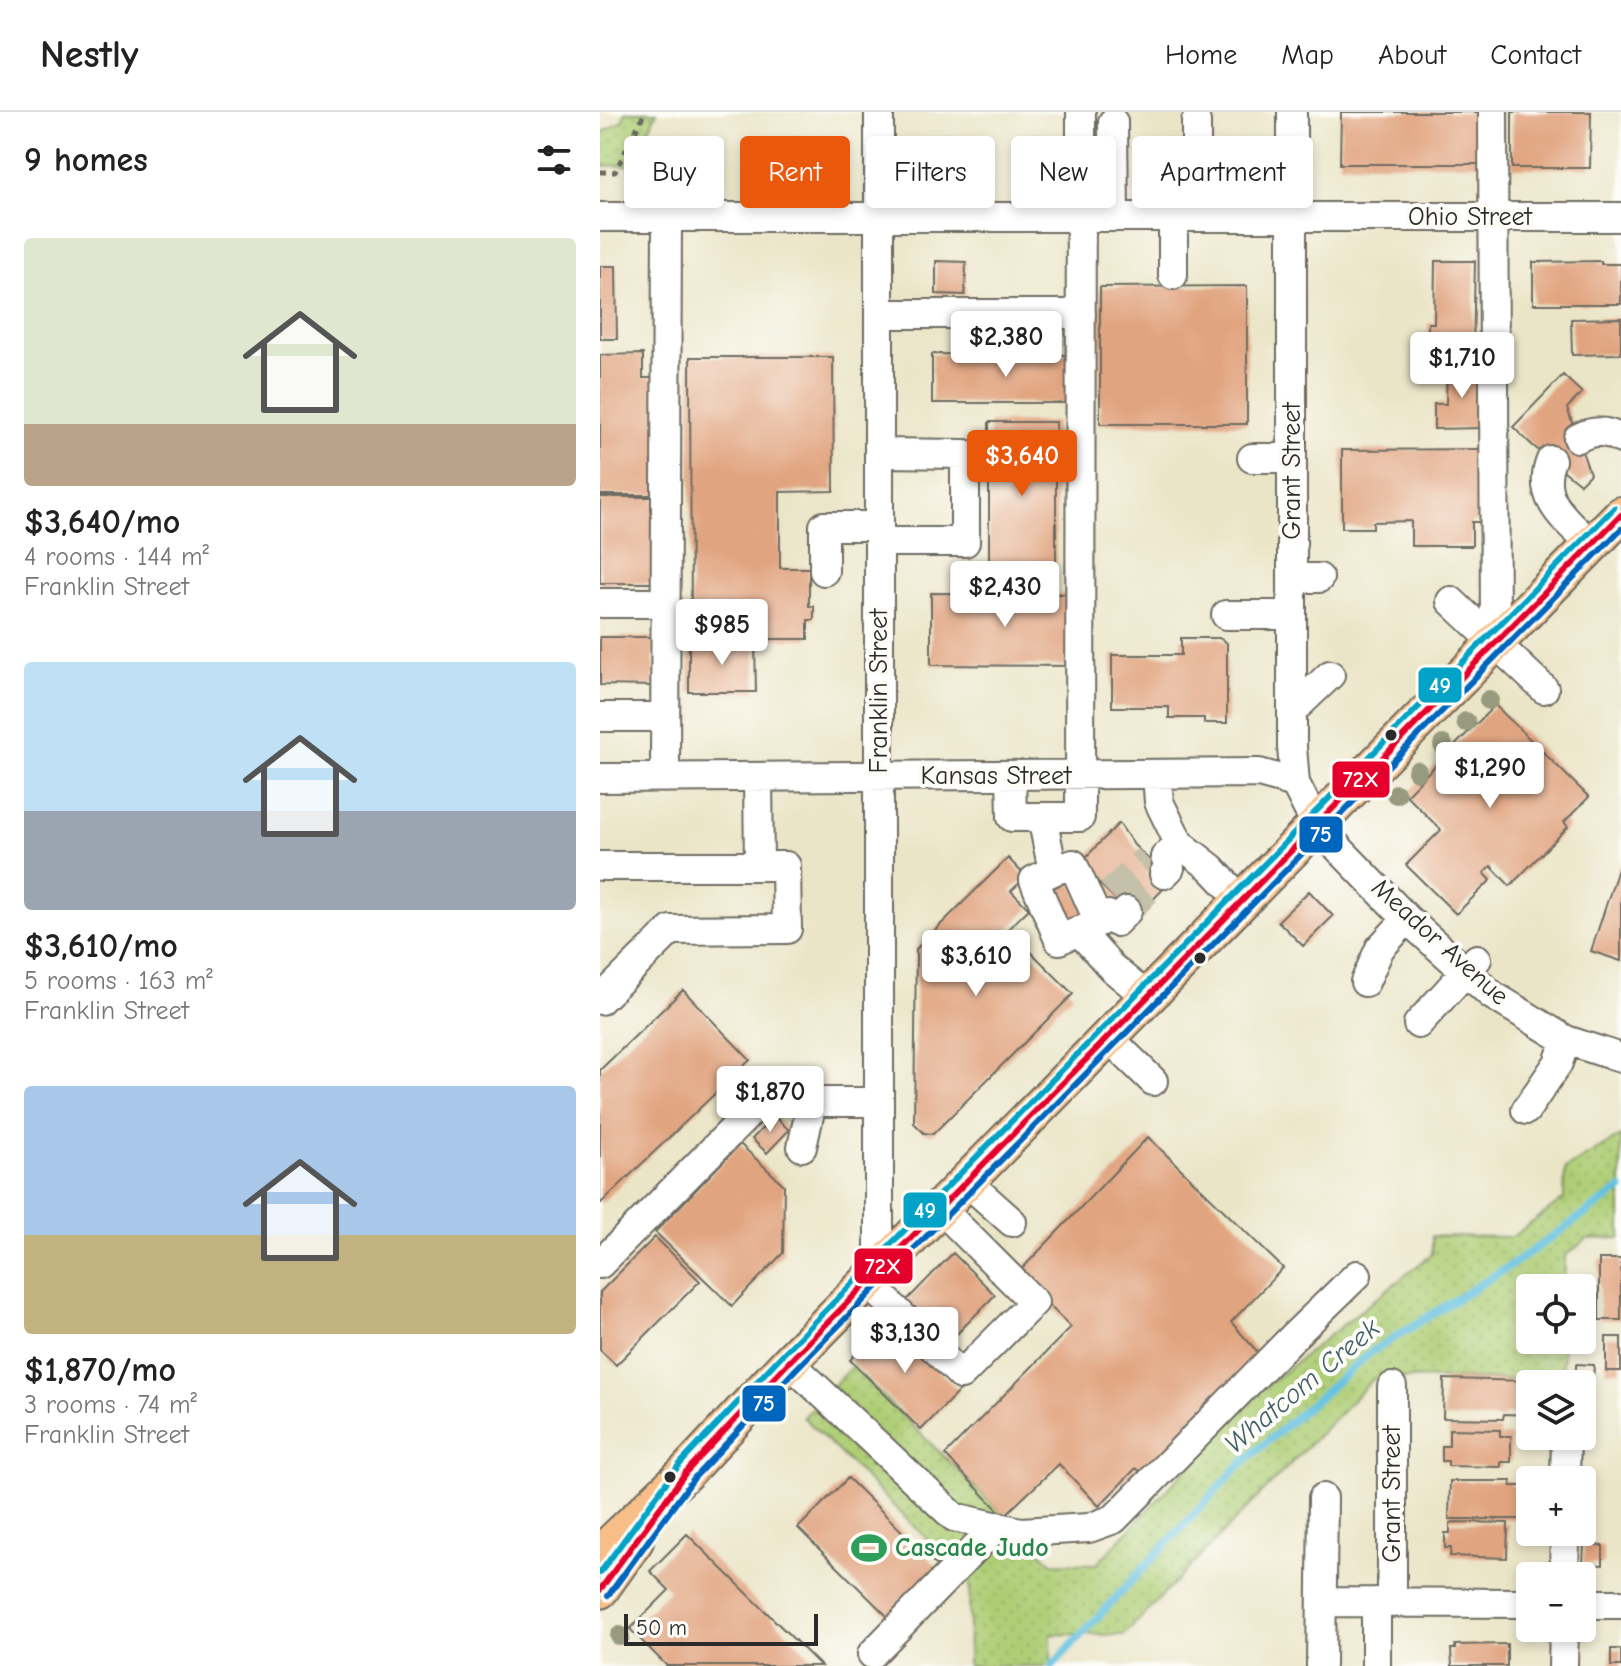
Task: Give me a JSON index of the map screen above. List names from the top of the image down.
{
  "streets": {
    "street": [
      "Ohio Street",
      "Grant Street",
      "Franklin Street",
      "Kansas Street",
      "Meador Avenue"
    ]
  },
  "crossings": [
    ["Ohio Street", "Grant Street"],
    ["Ohio Street", "Franklin Street"],
    ["Grant Street", "Kansas Street"],
    ["Grant Street", "Meador Avenue"],
    ["Franklin Street", "Kansas Street"]
  ],
  "water": ["Whatcom Creek"],
  "places": {
    "sports": ["Cascade Judo"]
  },
  "lines": ["transit line 49", "transit line 72X", "transit line 75"],
  "scale_bar": "50 m",
  "page": {
    "header": "Nestly",
    "nav": [
      "Home",
      "Map",
      "About",
      "Contact"
    ],
    "heading": "9 homes",
    "chip": [
      "Buy",
      "Rent",
      "Filters",
      "New",
      "Apartment"
    ],
    "list": [
      {
        "name": "$3,640/mo",
        "note": "4 rooms · 144 m² · Franklin Street"
      },
      {
        "name": "$3,610/mo",
        "note": "5 rooms · 163 m² · Franklin Street"
      },
      {
        "name": "$1,870/mo",
        "note": "3 rooms · 74 m² · Franklin Street"
      }
    ],
    "price": [
      "$2,380",
      "$1,710",
      "$3,640",
      "$2,430",
      "$985",
      "$1,290",
      "$3,610",
      "$1,870",
      "$3,130"
    ],
    "map_buttons": ["+", "−"],
    "scale": "50 m"
  }
}
